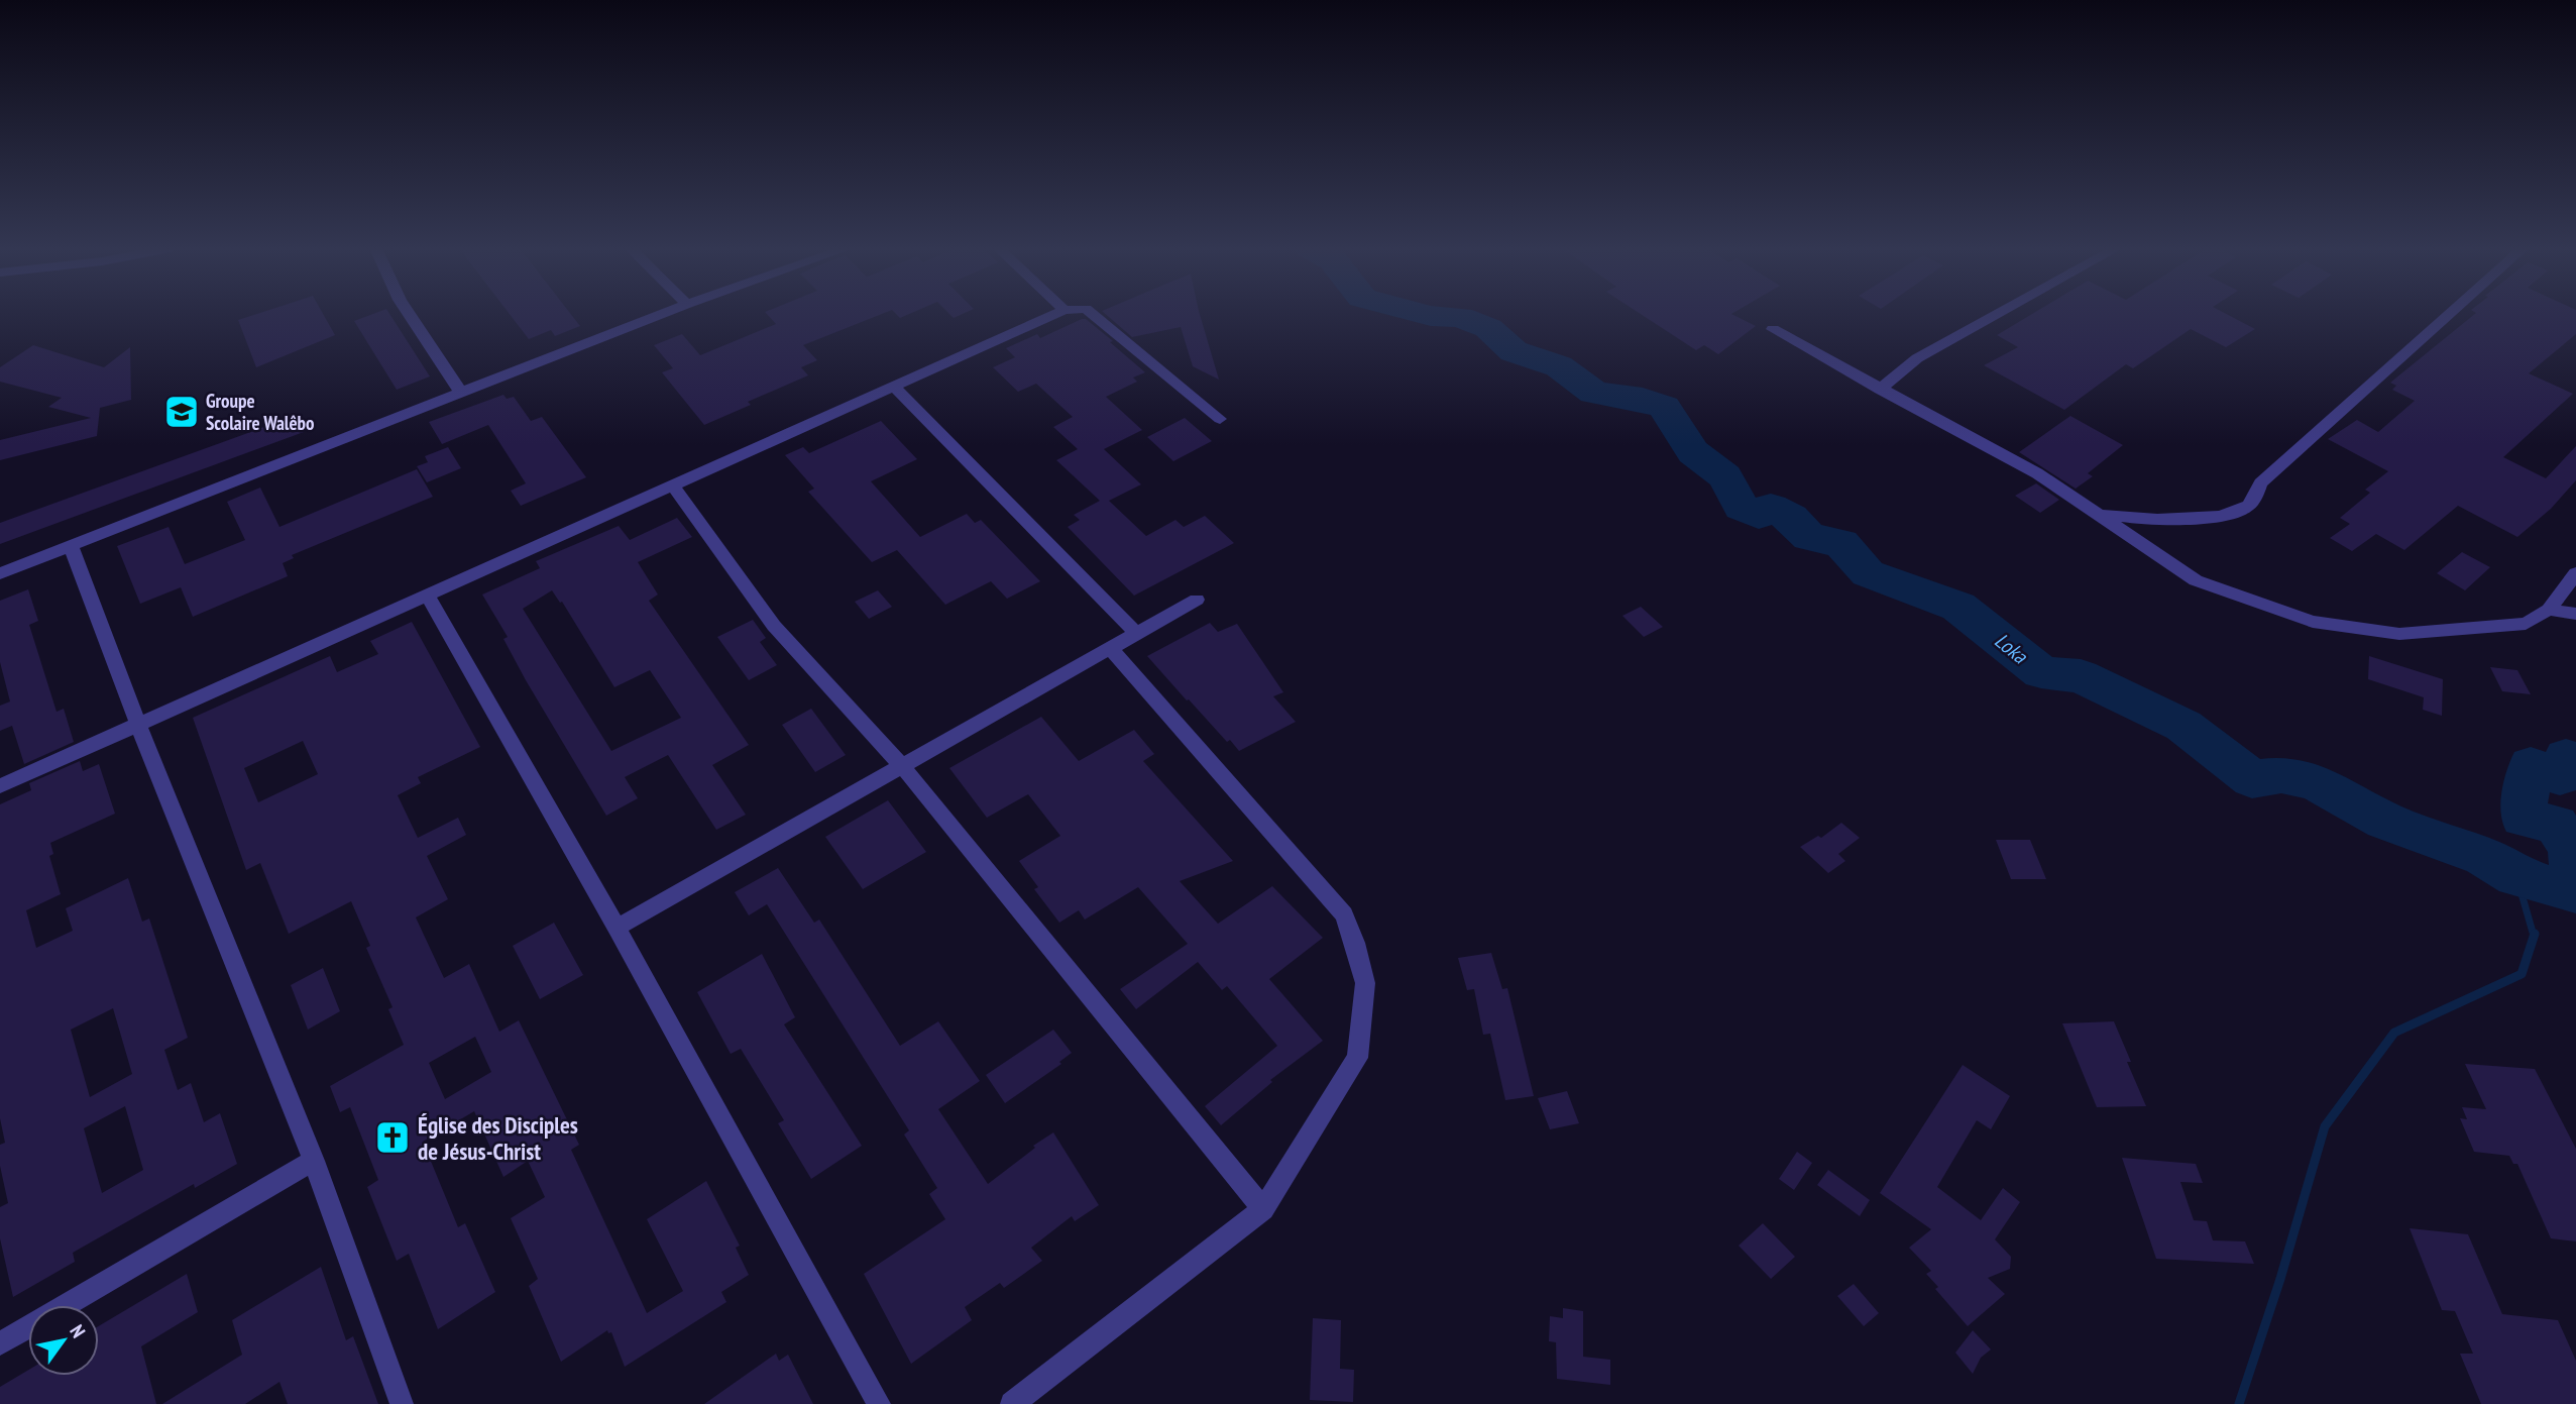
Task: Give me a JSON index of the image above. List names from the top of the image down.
{
  "water": ["Loka"],
  "places": {
    "school or university": ["Groupe Scolaire Walêbo"],
    "church": ["Église des Disciples de Jésus-Christ"]
  },
  "north": "top right"
}
